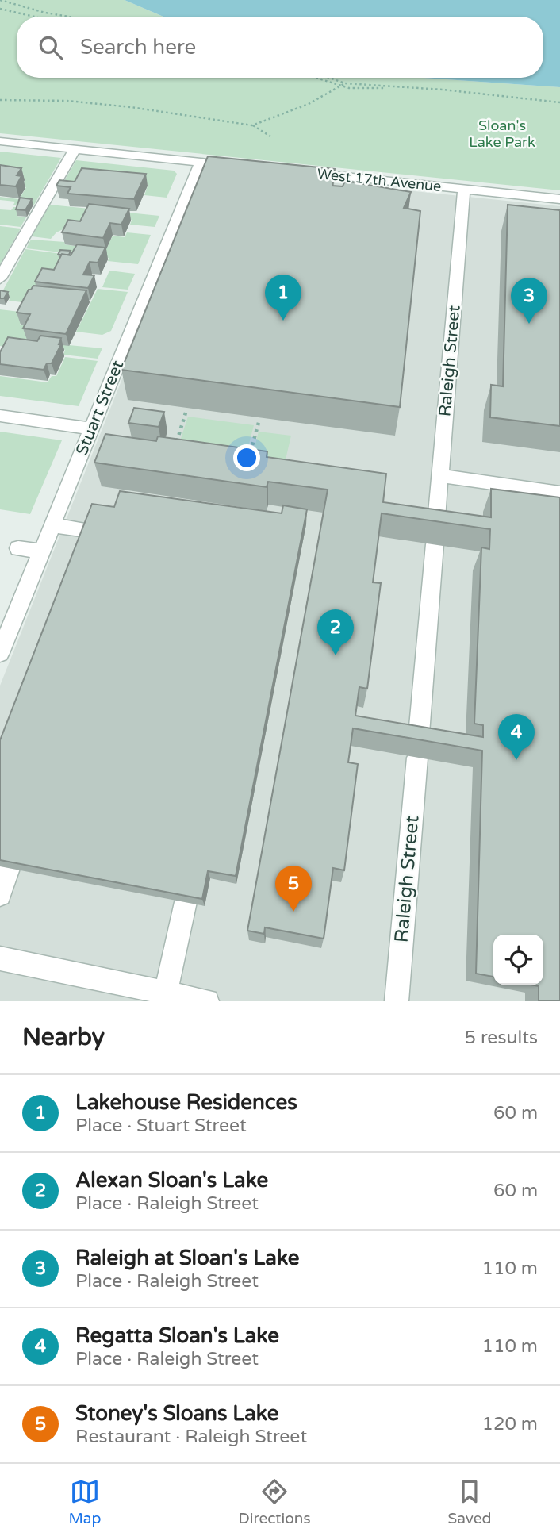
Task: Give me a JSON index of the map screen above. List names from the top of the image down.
{
  "streets": {
    "street": ["West 17th Avenue", "Raleigh Street", "Stuart Street"]
  },
  "crossings": [
    ["West 17th Avenue", "Raleigh Street"]
  ],
  "parks": ["Sloan's Lake Park"],
  "page": {
    "search": "Search here",
    "pins": [
      "1",
      "3",
      "2",
      "4",
      "5"
    ],
    "heading": ["Nearby", "5 results"],
    "list": [
      {
        "mark": "1",
        "name": "Lakehouse Residences",
        "note": "Place · Stuart Street",
        "value": "60 m"
      },
      {
        "mark": "2",
        "name": "Alexan Sloan's Lake",
        "note": "Place · Raleigh Street",
        "value": "60 m"
      },
      {
        "mark": "3",
        "name": "Raleigh at Sloan's Lake",
        "note": "Place · Raleigh Street",
        "value": "110 m"
      },
      {
        "mark": "4",
        "name": "Regatta Sloan's Lake",
        "note": "Place · Raleigh Street",
        "value": "110 m"
      },
      {
        "mark": "5",
        "name": "Stoney's Sloans Lake",
        "note": "Restaurant · Raleigh Street",
        "value": "120 m"
      }
    ],
    "nav": ["Map", "Directions", "Saved"]
  }
}
